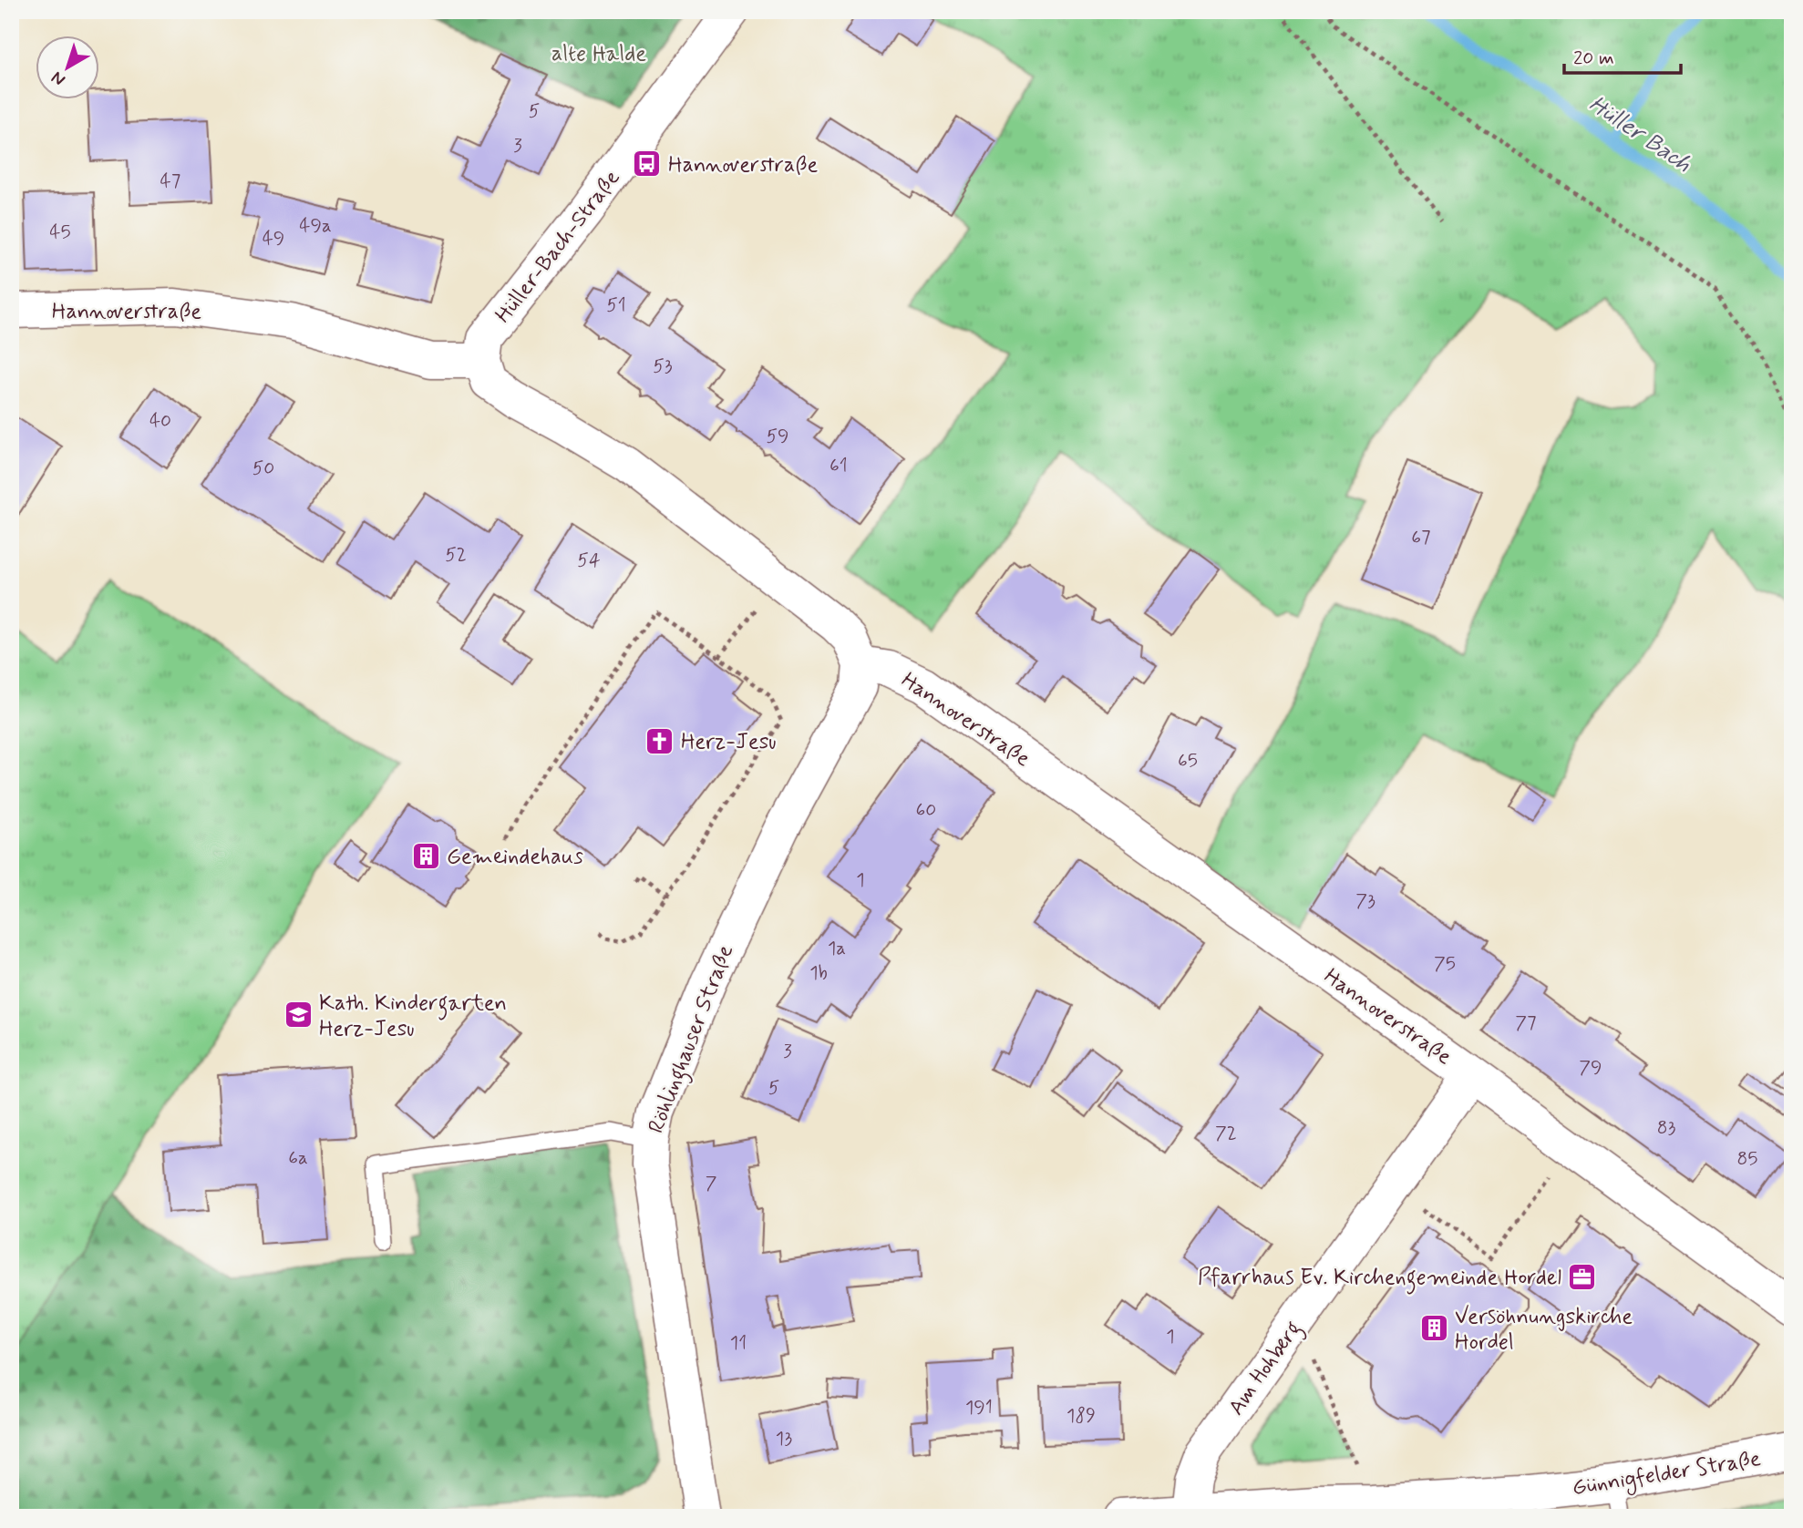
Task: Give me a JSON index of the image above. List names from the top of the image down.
{
  "streets": {
    "street": [
      "Hüller-Bach-Straße",
      "Hannoverstraße",
      "Röhlinghauser Straße",
      "Am Hohberg",
      "Günnigfelder Straße"
    ]
  },
  "crossings": [
    ["Hüller-Bach-Straße", "Hannoverstraße"],
    ["Hannoverstraße", "Röhlinghauser Straße"],
    ["Hannoverstraße", "Am Hohberg"],
    ["Am Hohberg", "Günnigfelder Straße"]
  ],
  "water": ["Hüller Bach"],
  "parks": ["alte Halde"],
  "places": {
    "bus stop": ["Hannoverstraße"],
    "church": ["Herz-Jesu"],
    "building": ["Gemeindehaus", "Versöhnungskirche Hordel"],
    "school or university": ["Kath. Kindergarten Herz-Jesu"],
    "office": ["Pfarrhaus Ev. Kirchengemeinde Hordel"]
  },
  "house_numbers": [
    "5",
    "3",
    "47",
    "49a",
    "45",
    "49",
    "51",
    "53",
    "40",
    "59",
    "61",
    "50",
    "67",
    "52",
    "54",
    "65",
    "60",
    "1",
    "73",
    "1a",
    "75",
    "1b",
    "77",
    "3",
    "79",
    "5",
    "83",
    "72",
    "6a",
    "85",
    "7",
    "1",
    "11",
    "191",
    "189",
    "13"
  ],
  "scale_bar": "20 m",
  "north": "bottom left"
}
